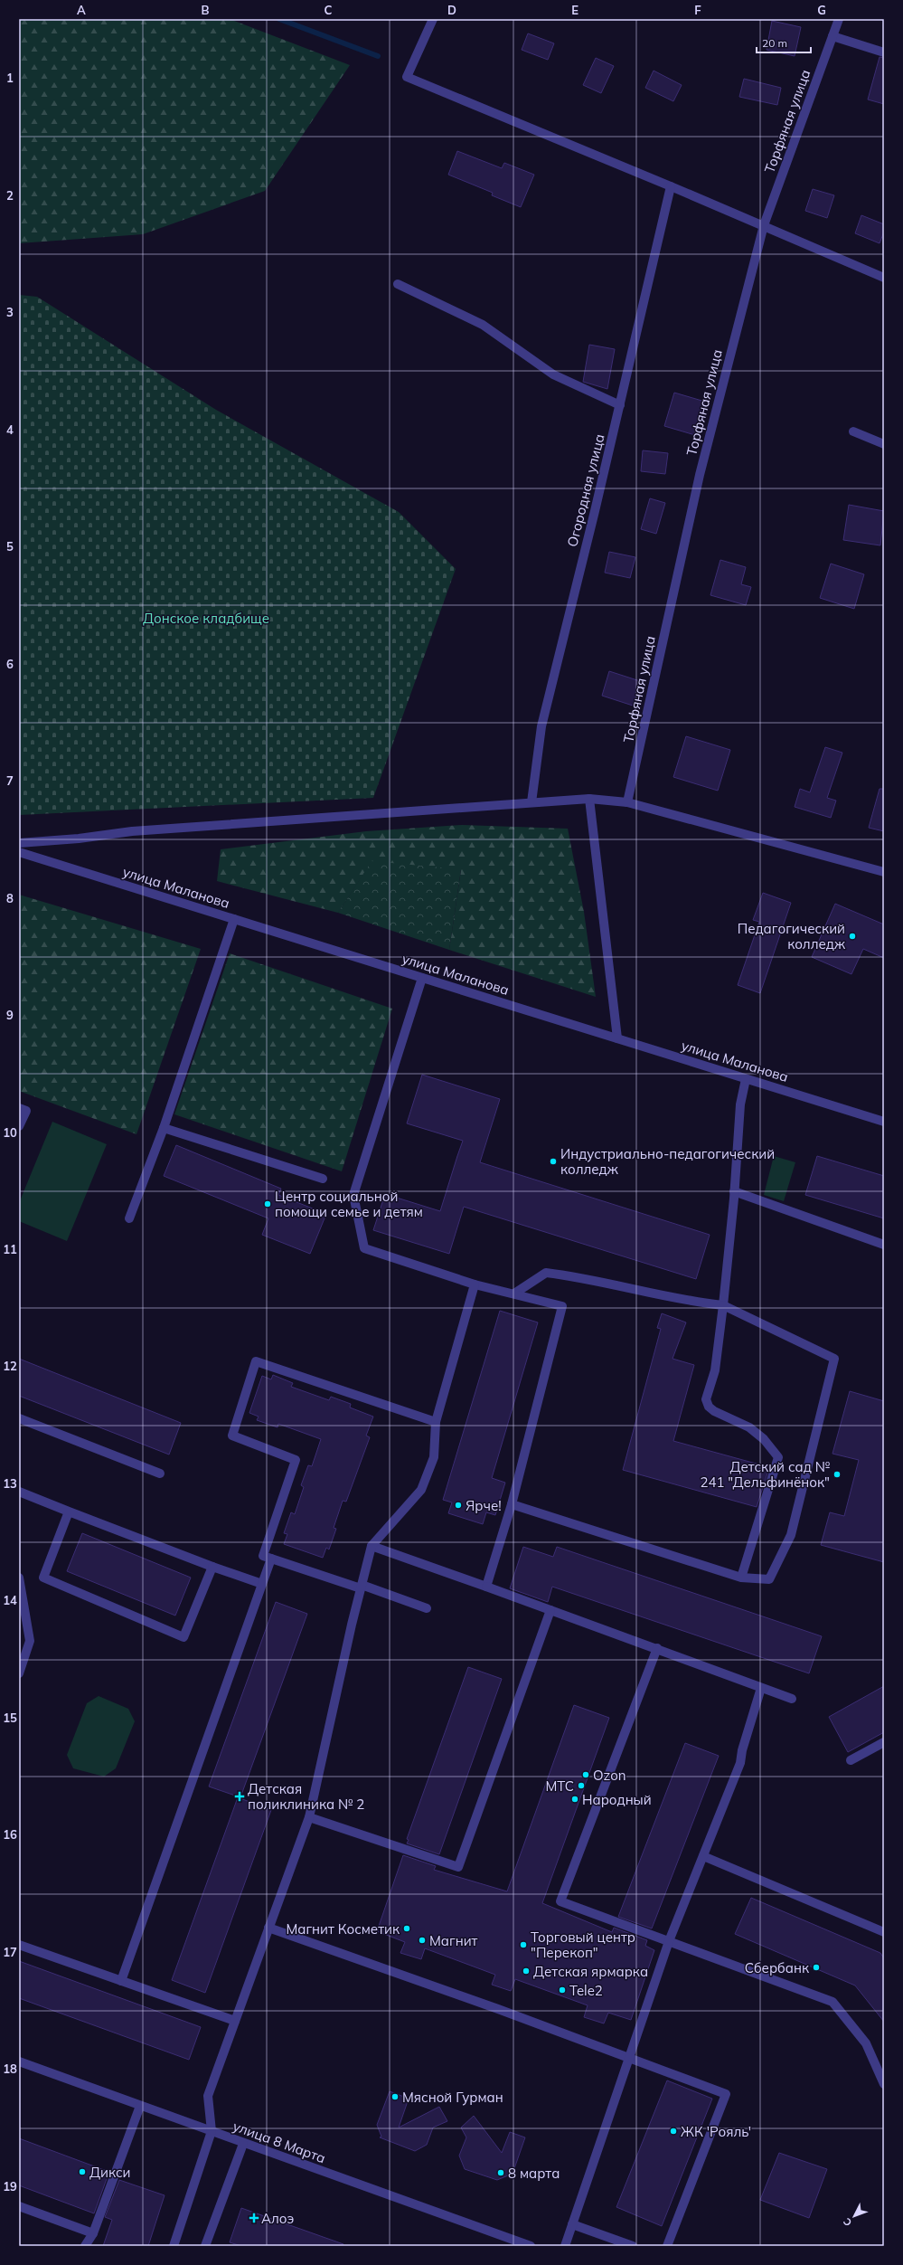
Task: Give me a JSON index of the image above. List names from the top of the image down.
{
  "streets": {
    "street": [
      "Торфяная улица",
      "Огородная улица",
      "улица Маланова",
      "улица 8 Марта"
    ]
  },
  "parks": ["Донское кладбище"],
  "places": {
    "other": [
      "Педагогический колледж",
      "Индустриально-педагогический колледж",
      "Центр социальной помощи семье и детям",
      "Детский сад № 241 \"Дельфинёнок\"",
      "Ярче!",
      "Ozon",
      "МТС",
      "Народный",
      "Магнит Косметик",
      "Магнит",
      "Торговый центр \"Перекоп\"",
      "Сбербанк",
      "Детская ярмарка",
      "Tele2",
      "Мясной Гурман",
      "ЖК 'Рояль'",
      "Дикси",
      "8 марта"
    ],
    "health": ["Детская поликлиника № 2", "Алоэ"]
  },
  "scale_bar": "20 m",
  "north": "bottom left",
  "grid": {
    "columns": [
      "A",
      "B",
      "C",
      "D",
      "E",
      "F",
      "G"
    ],
    "rows": [
      "1",
      "2",
      "3",
      "4",
      "5",
      "6",
      "7",
      "8",
      "9",
      "10",
      "11",
      "12",
      "13",
      "14",
      "15",
      "16",
      "17",
      "18",
      "19"
    ]
  }
}
